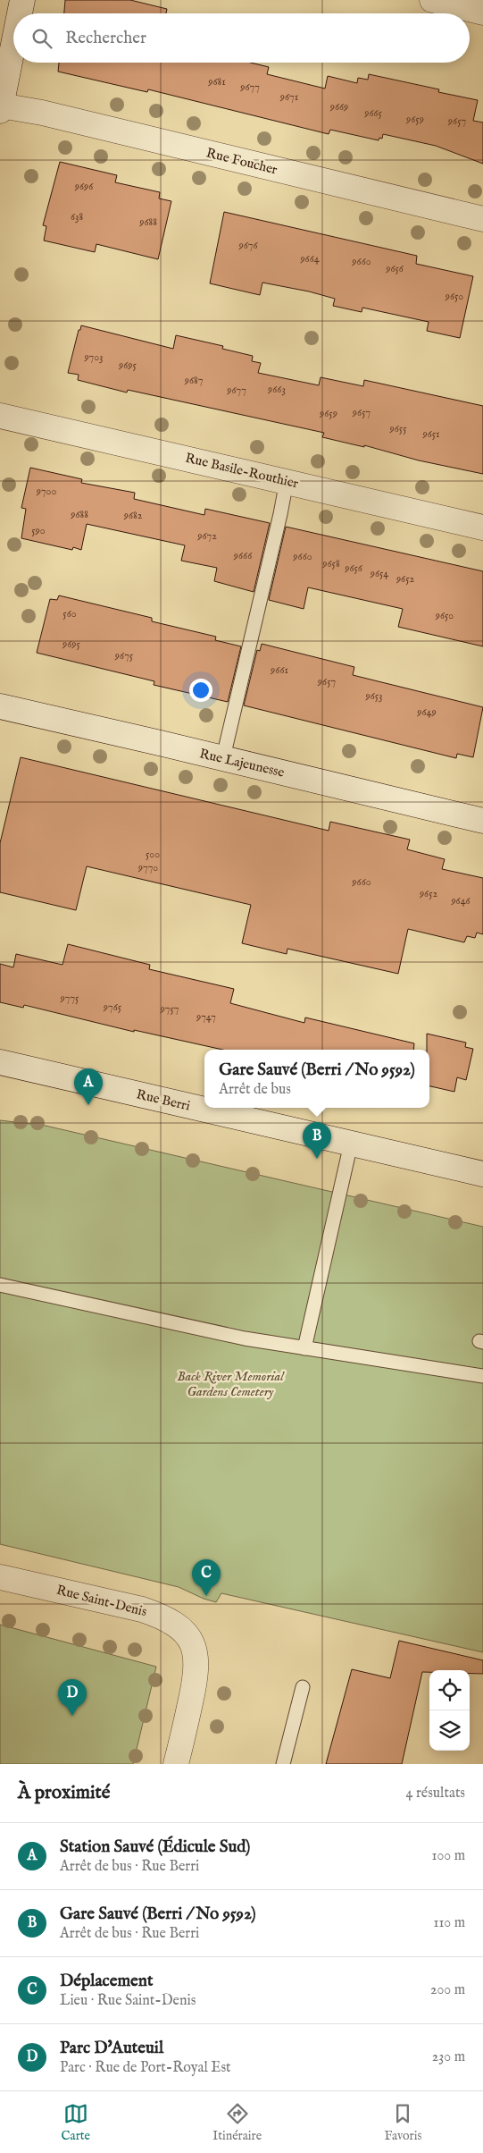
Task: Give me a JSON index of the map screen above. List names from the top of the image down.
{
  "streets": {
    "street": [
      "Rue Foucher",
      "Rue Basile-Routhier",
      "Rue Lajeunesse",
      "Rue Berri",
      "Rue Saint-Denis"
    ]
  },
  "parks": ["Back River Memorial Gardens Cemetery"],
  "house_numbers": [
    "9681",
    "9677",
    "9671",
    "9669",
    "9665",
    "9659",
    "9657",
    "9696",
    "638",
    "9688",
    "9676",
    "9664",
    "9660",
    "9656",
    "9650",
    "9703",
    "9695",
    "9687",
    "9663",
    "9677",
    "9657",
    "9659",
    "9655",
    "9651",
    "9700",
    "9688",
    "9682",
    "590",
    "9672",
    "9666",
    "9660",
    "9658",
    "9656",
    "9654",
    "9652",
    "560",
    "9650",
    "9695",
    "9675",
    "9661",
    "9657",
    "9653",
    "9649",
    "500",
    "9770",
    "9660",
    "9652",
    "9646",
    "9775",
    "9765",
    "9757",
    "9747"
  ],
  "page": {
    "search": "Rechercher",
    "popup": ["Gare Sauvé (Berri / No 9592)", "Arrêt de bus"],
    "pins": [
      "A",
      "B",
      "C",
      "D"
    ],
    "heading": ["À proximité", "4 résultats"],
    "list": [
      {
        "mark": "A",
        "name": "Station Sauvé (Édicule Sud)",
        "note": "Arrêt de bus · Rue Berri",
        "value": "100 m"
      },
      {
        "mark": "B",
        "name": "Gare Sauvé (Berri / No 9592)",
        "note": "Arrêt de bus · Rue Berri",
        "value": "110 m"
      },
      {
        "mark": "C",
        "name": "Déplacement",
        "note": "Lieu · Rue Saint-Denis",
        "value": "200 m"
      },
      {
        "mark": "D",
        "name": "Parc D'Auteuil",
        "note": "Parc · Rue de Port-Royal Est",
        "value": "230 m"
      }
    ],
    "nav": ["Carte", "Itinéraire", "Favoris"]
  }
}
